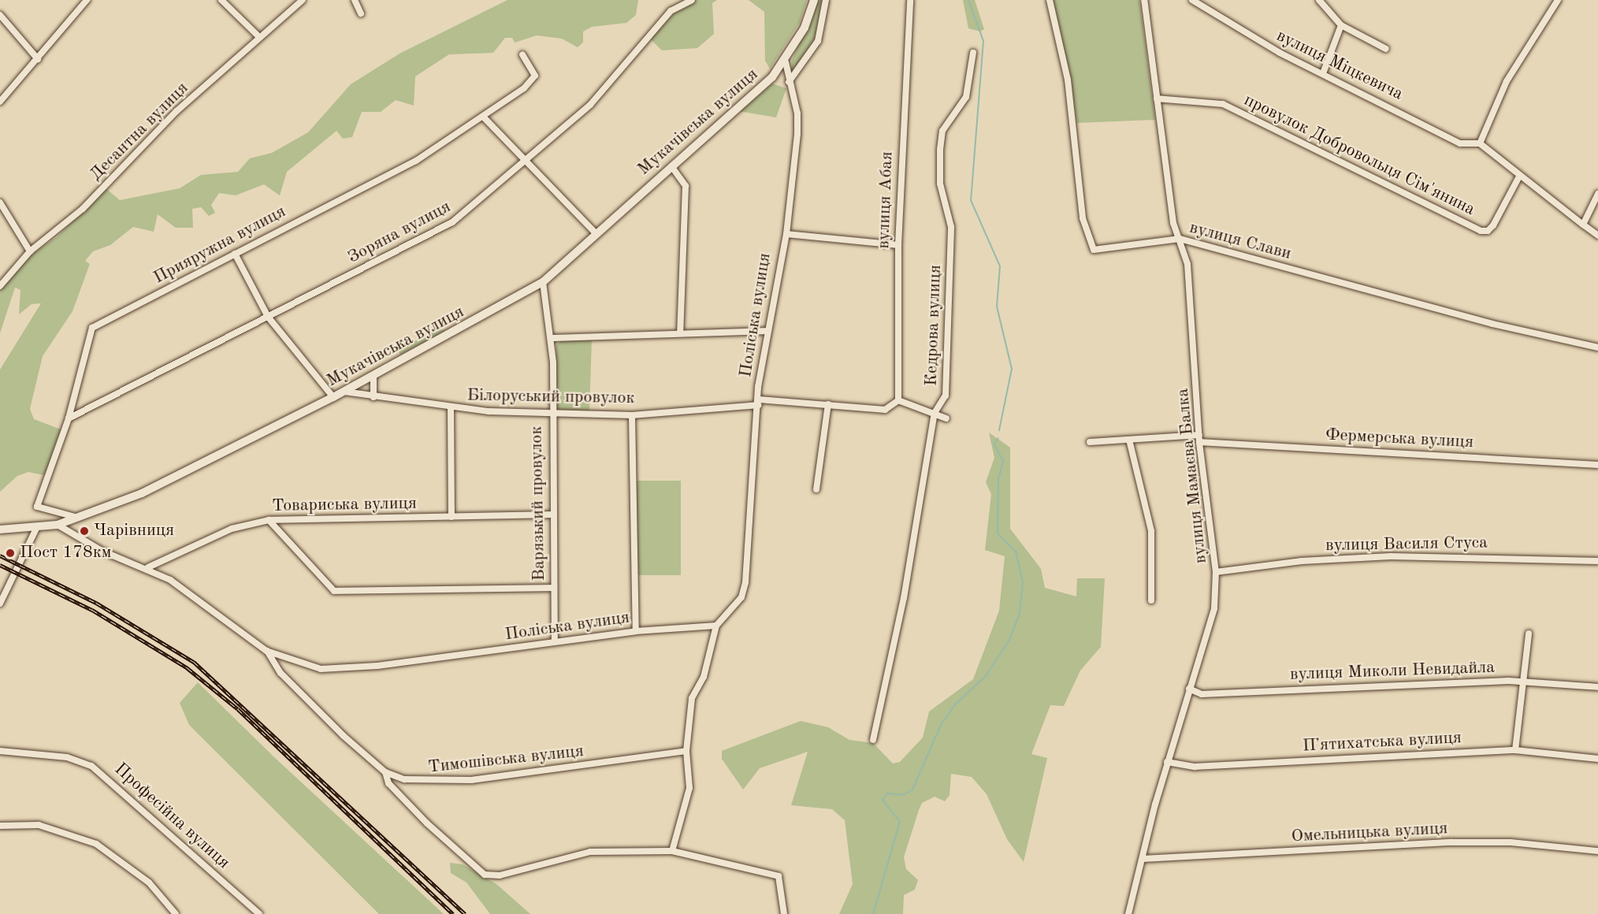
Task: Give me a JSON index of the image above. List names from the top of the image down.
{
  "streets": {
    "street": [
      "вулиця Міцкевича",
      "Мукачівська вулиця",
      "Десантна вулиця",
      "провулок Добровольця Сім'янина",
      "вулиця Абая",
      "Зоряна вулиця",
      "вулиця Слави",
      "Прияружна вулиця",
      "Поліська вулиця",
      "Кедрова вулиця",
      "Білоруський провулок",
      "Фермерська вулиця",
      "вулиця Мамаєва Балка",
      "Варязький провулок",
      "Товариська вулиця",
      "вулиця Василя Стуса",
      "вулиця Миколи Невидайла",
      "Пʼятихатська вулиця",
      "Тимошівська вулиця",
      "Професійна вулиця",
      "Омельницька вулиця"
    ]
  },
  "crossings": [
    ["вулиця Міцкевича", "провулок Добровольця Сім'янина"],
    ["Мукачівська вулиця", "Прияружна вулиця"],
    ["Мукачівська вулиця", "Поліська вулиця"],
    ["Мукачівська вулиця", "Білоруський провулок"],
    ["Мукачівська вулиця", "Варязький провулок"],
    ["провулок Добровольця Сім'янина", "вулиця Мамаєва Балка"],
    ["вулиця Абая", "Поліська вулиця"],
    ["вулиця Абая", "Білоруський провулок"],
    ["Зоряна вулиця", "Прияружна вулиця"],
    ["вулиця Слави", "вулиця Мамаєва Балка"],
    ["Поліська вулиця", "Білоруський провулок"],
    ["Поліська вулиця", "Варязький провулок"],
    ["Поліська вулиця", "Товариська вулиця"],
    ["Поліська вулиця", "Тимошівська вулиця"],
    ["Білоруський провулок", "Варязький провулок"],
    ["Фермерська вулиця", "вулиця Мамаєва Балка"],
    ["вулиця Мамаєва Балка", "вулиця Василя Стуса"],
    ["вулиця Мамаєва Балка", "вулиця Миколи Невидайла"],
    ["вулиця Мамаєва Балка", "Пʼятихатська вулиця"],
    ["вулиця Мамаєва Балка", "Омельницька вулиця"],
    ["Варязький провулок", "Товариська вулиця"]
  ],
  "places": ["Чарівниця", "Пост 178км"]
}
